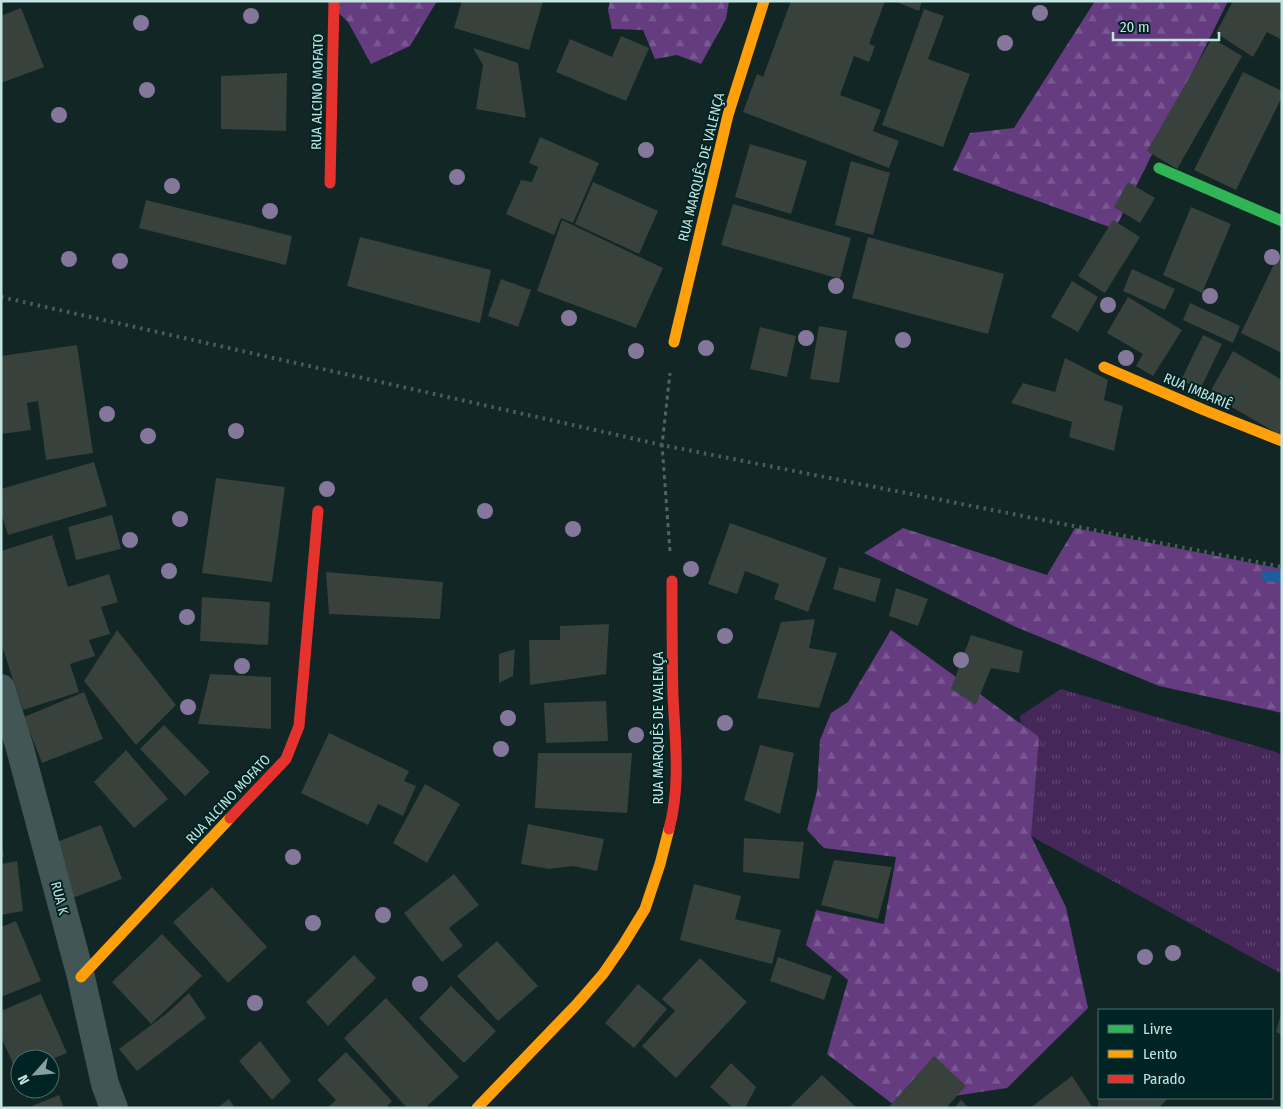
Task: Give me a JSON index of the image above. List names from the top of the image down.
{
  "streets": {
    "street": [
      "RUA ALCINO MOFATO",
      "RUA MARQUÊS DE VALENÇA",
      "RUA IMBARIÊ",
      "RUA K"
    ]
  },
  "crossings": [
    ["RUA ALCINO MOFATO", "RUA K"]
  ],
  "legend": ["Livre", "Lento", "Parado"],
  "scale_bar": "20 m",
  "north": "bottom left"
}
